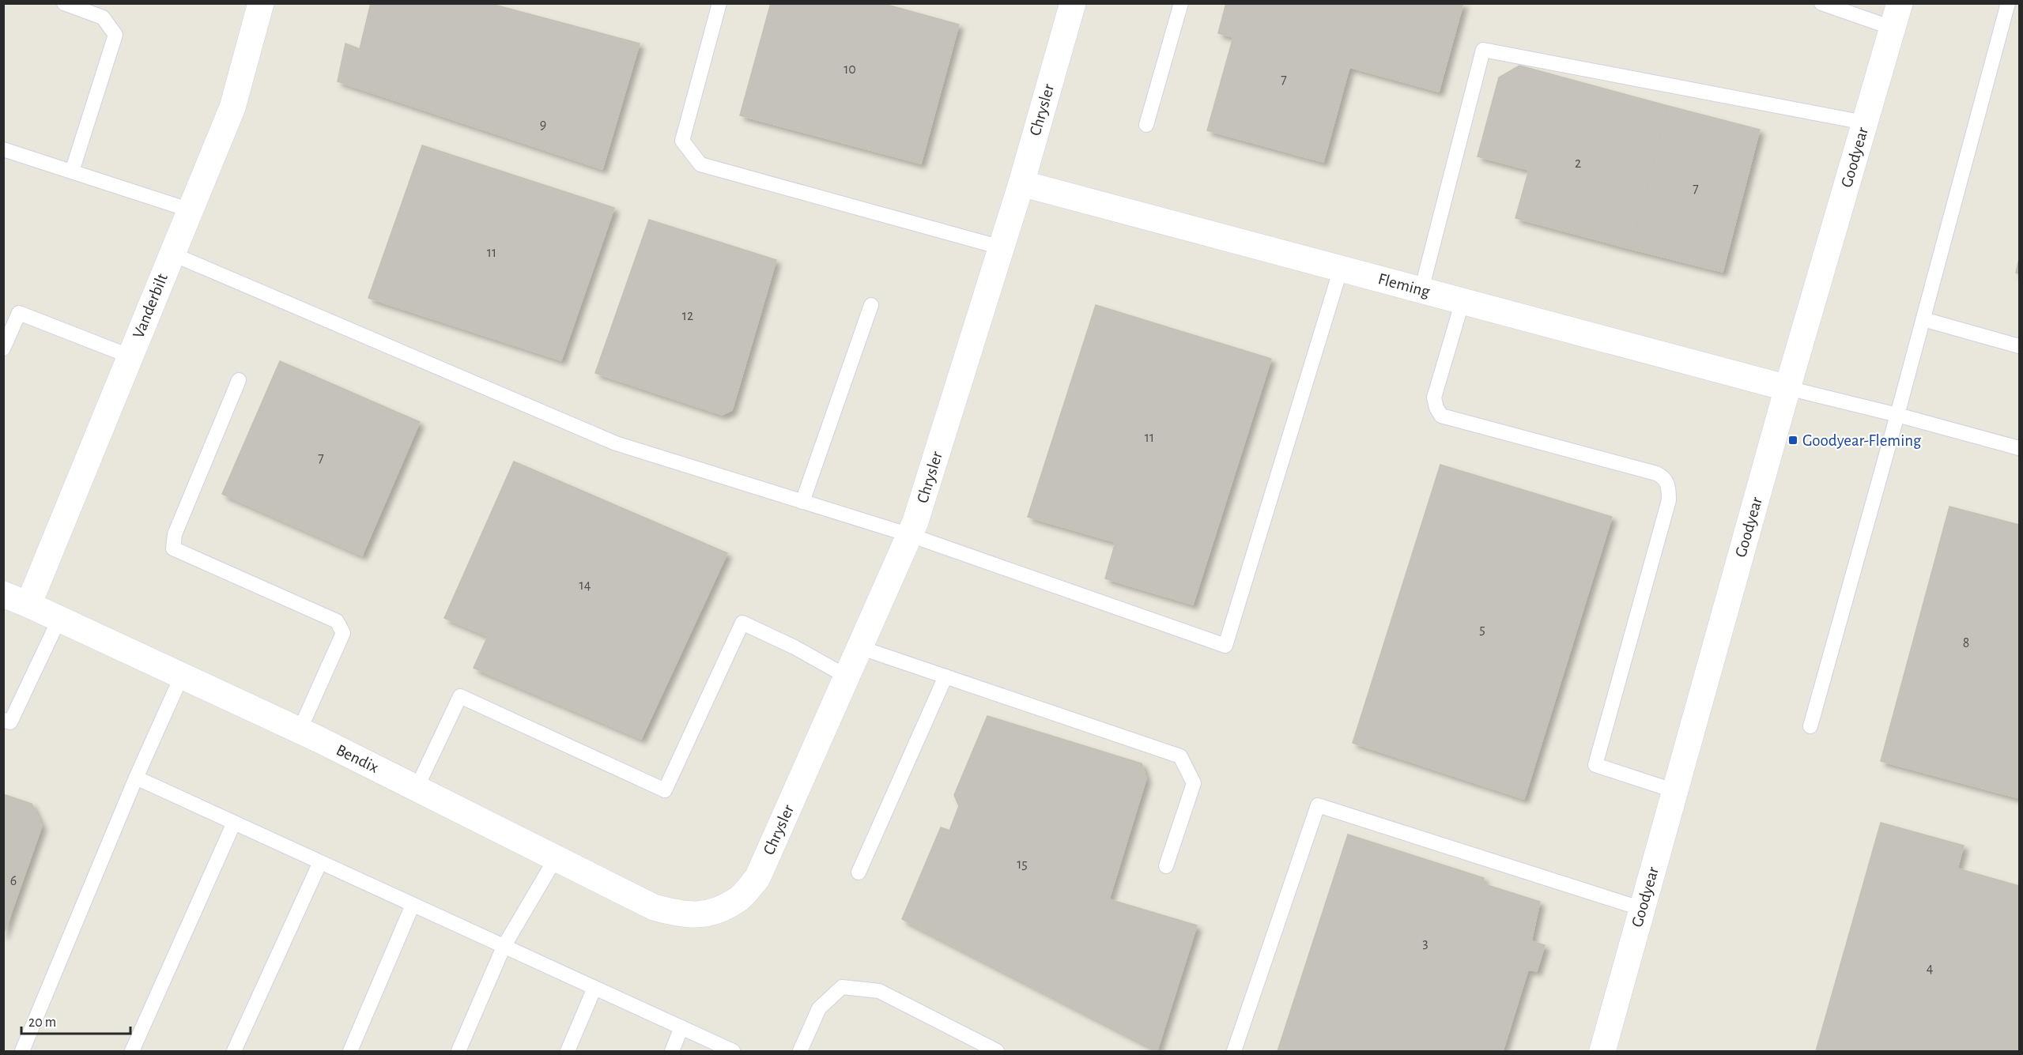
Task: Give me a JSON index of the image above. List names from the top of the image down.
{
  "streets": {
    "street": [
      "Chrysler",
      "Goodyear",
      "Fleming",
      "Vanderbilt",
      "Bendix"
    ]
  },
  "crossings": [
    ["Chrysler", "Fleming"],
    ["Chrysler", "Bendix"],
    ["Goodyear", "Fleming"],
    ["Vanderbilt", "Bendix"]
  ],
  "places": {
    "transit": ["Goodyear-Fleming"]
  },
  "house_numbers": [
    "10",
    "7",
    "9",
    "2",
    "7",
    "11",
    "12",
    "11",
    "7",
    "14",
    "5",
    "8",
    "15",
    "6",
    "3",
    "4"
  ],
  "scale_bar": "20 m"
}
